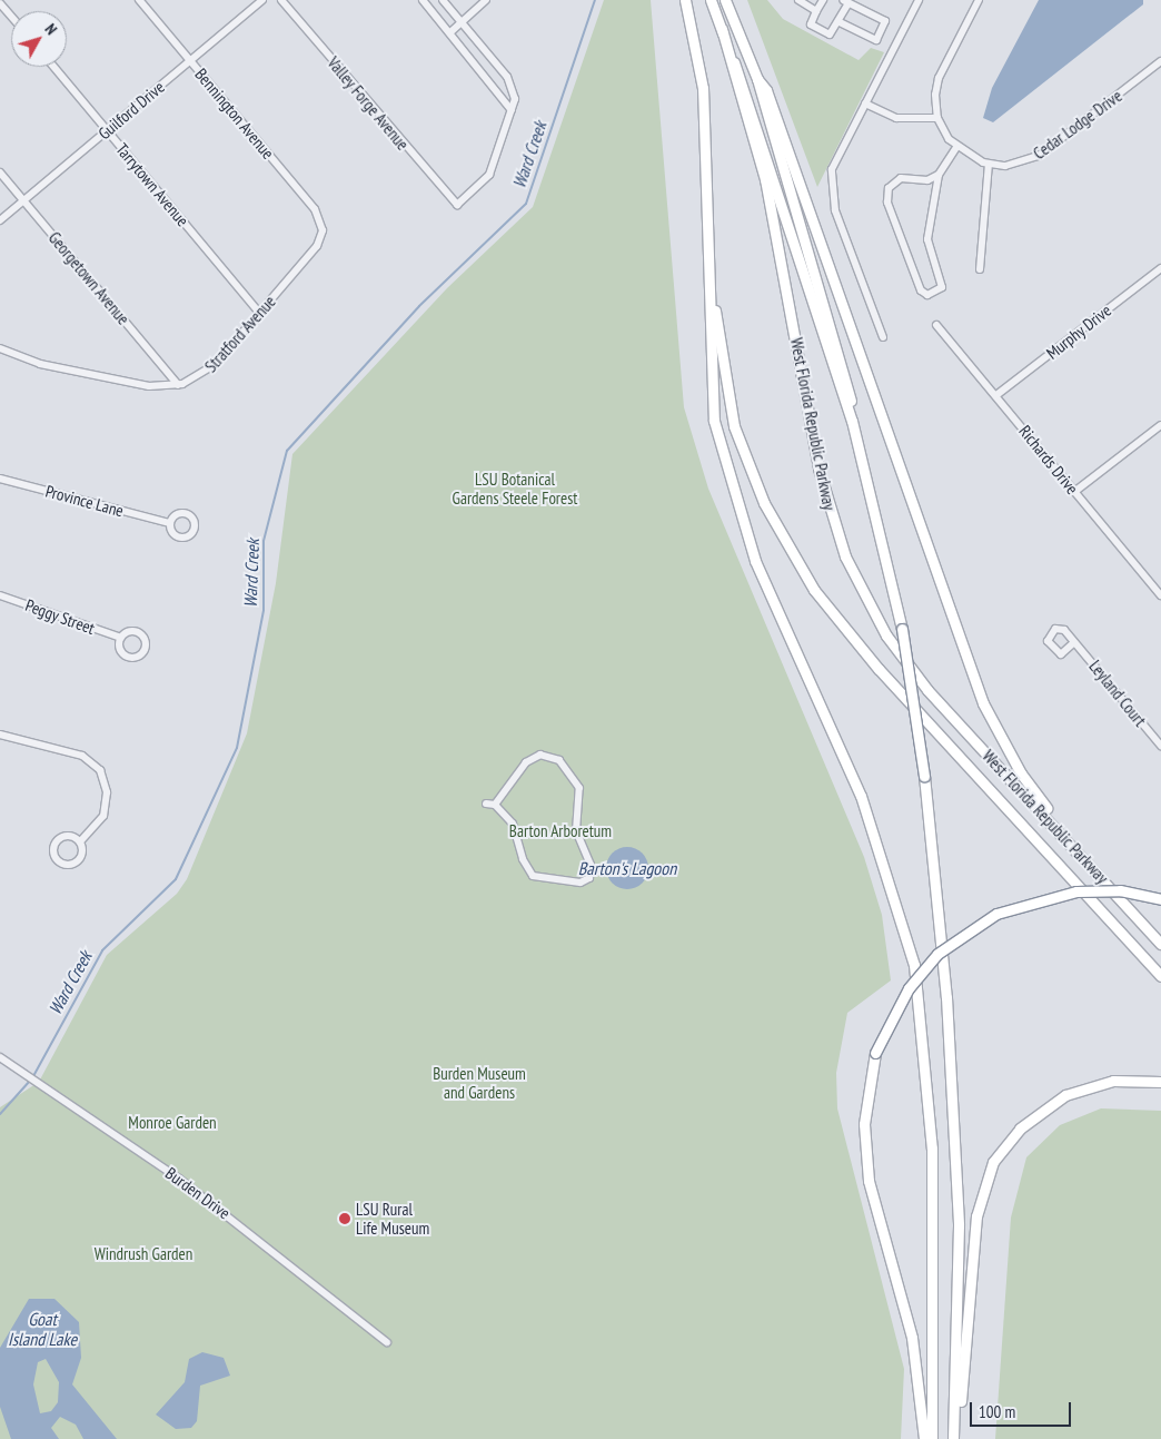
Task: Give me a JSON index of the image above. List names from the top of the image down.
{
  "streets": {
    "highway": ["West Florida Republic Parkway"],
    "street": [
      "Valley Forge Avenue",
      "Guilford Drive",
      "Bennington Avenue",
      "Cedar Lodge Drive",
      "Tarrytown Avenue",
      "Georgetown Avenue",
      "Murphy Drive",
      "Stratford Avenue",
      "Richards Drive",
      "Province Lane",
      "Peggy Street",
      "Leyland Court",
      "Burden Drive"
    ]
  },
  "crossings": [
    ["Guilford Drive", "Bennington Avenue"],
    ["Guilford Drive", "Tarrytown Avenue"],
    ["Guilford Drive", "Georgetown Avenue"],
    ["Bennington Avenue", "Stratford Avenue"],
    ["Tarrytown Avenue", "Stratford Avenue"],
    ["Georgetown Avenue", "Stratford Avenue"],
    ["Murphy Drive", "Richards Drive"]
  ],
  "water": ["Ward Creek", "Barton's Lagoon", "Goat Island Lake"],
  "parks": [
    "LSU Botanical Gardens Steele Forest",
    "Barton Arboretum",
    "Burden Museum and Gardens",
    "Monroe Garden",
    "Windrush Garden"
  ],
  "places": ["LSU Rural Life Museum"],
  "scale_bar": "100 m",
  "north": "top right"
}
